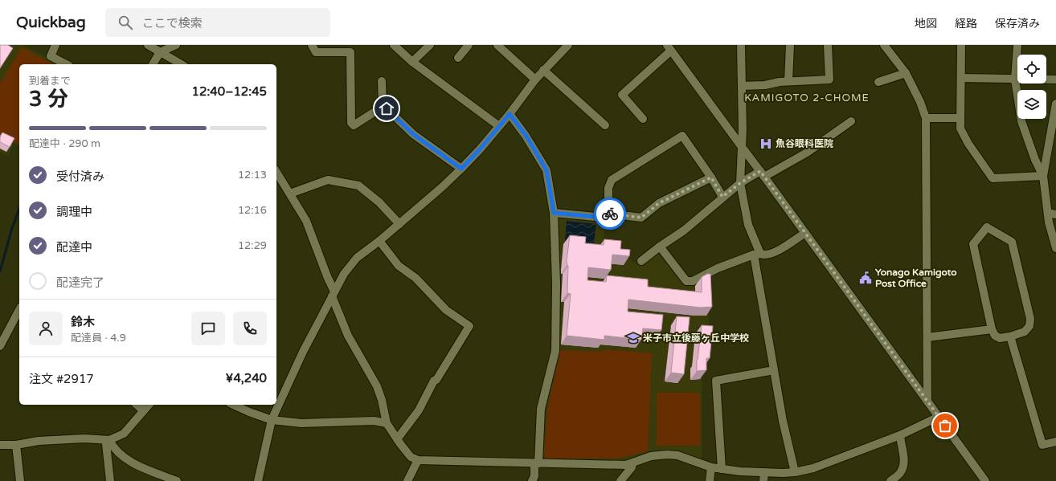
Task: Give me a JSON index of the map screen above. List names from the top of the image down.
{
  "districts": ["KAMIGOTO 2-CHOME"],
  "places": {
    "hospital": ["魚谷眼科医院"],
    "public building": ["Yonago Kamigoto Post Office"],
    "school or university": ["米子市立後藤ヶ丘中学校"]
  },
  "page": {
    "header": "Quickbag",
    "search": "ここで検索",
    "nav": ["地図", "経路", "保存済み"],
    "heading": ["3 分", "到着まで", "12:40–12:45"],
    "panel": [
      "鈴木",
      "配達員 · 4.9",
      "注文 #2917",
      "¥4,240"
    ],
    "bar": "配達中 · 290 m",
    "list": [
      ["受付済み", "12:13"],
      ["調理中", "12:16"],
      ["配達中", "12:29"],
      "配達完了"
    ]
  }
}
